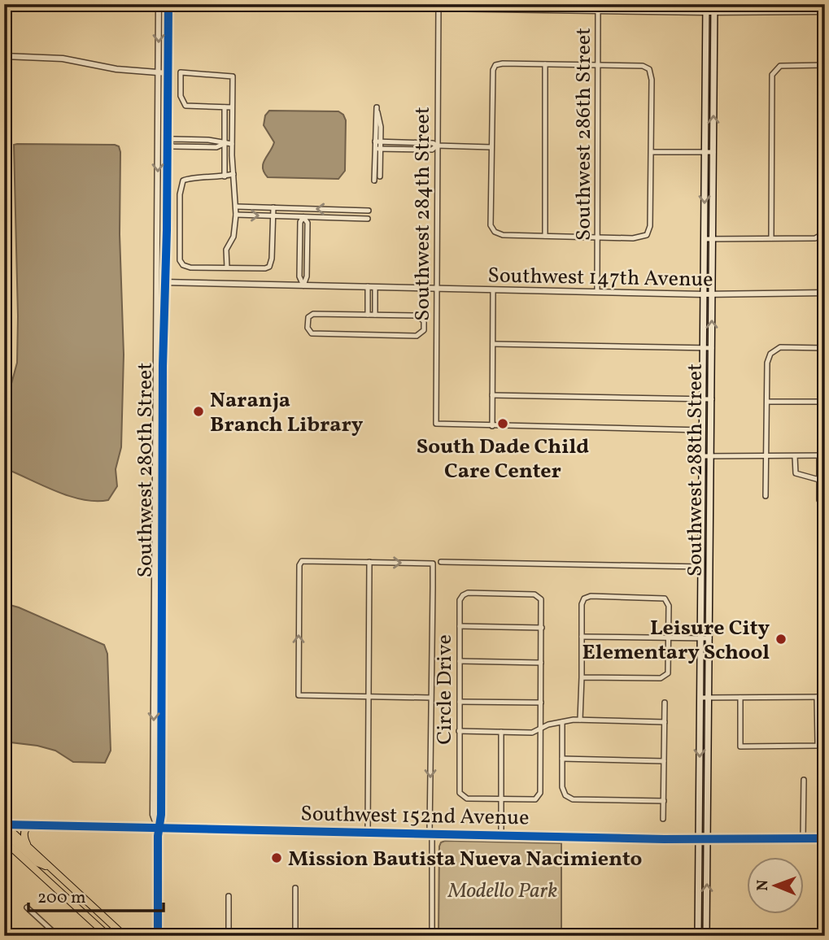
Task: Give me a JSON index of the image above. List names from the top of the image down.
{
  "streets": {
    "main road": ["Southwest 288th Street"],
    "street": [
      "Southwest 286th Street",
      "Southwest 284th Street",
      "Southwest 147th Avenue",
      "Southwest 280th Street",
      "Circle Drive",
      "Southwest 152nd Avenue"
    ]
  },
  "crossings": [
    ["Southwest 286th Street", "Southwest 147th Avenue"],
    ["Southwest 284th Street", "Southwest 147th Avenue"],
    ["Southwest 147th Avenue", "Southwest 280th Street"],
    ["Southwest 147th Avenue", "Southwest 288th Street"],
    ["Southwest 280th Street", "Southwest 152nd Avenue"],
    ["Southwest 288th Street", "Southwest 152nd Avenue"]
  ],
  "parks": ["Modello Park"],
  "places": [
    "Naranja Branch Library",
    "South Dade Child Care Center",
    "Leisure City Elementary School",
    "Mission Bautista Nueva Nacimiento"
  ],
  "scale_bar": "200 m",
  "north": "left"
}
